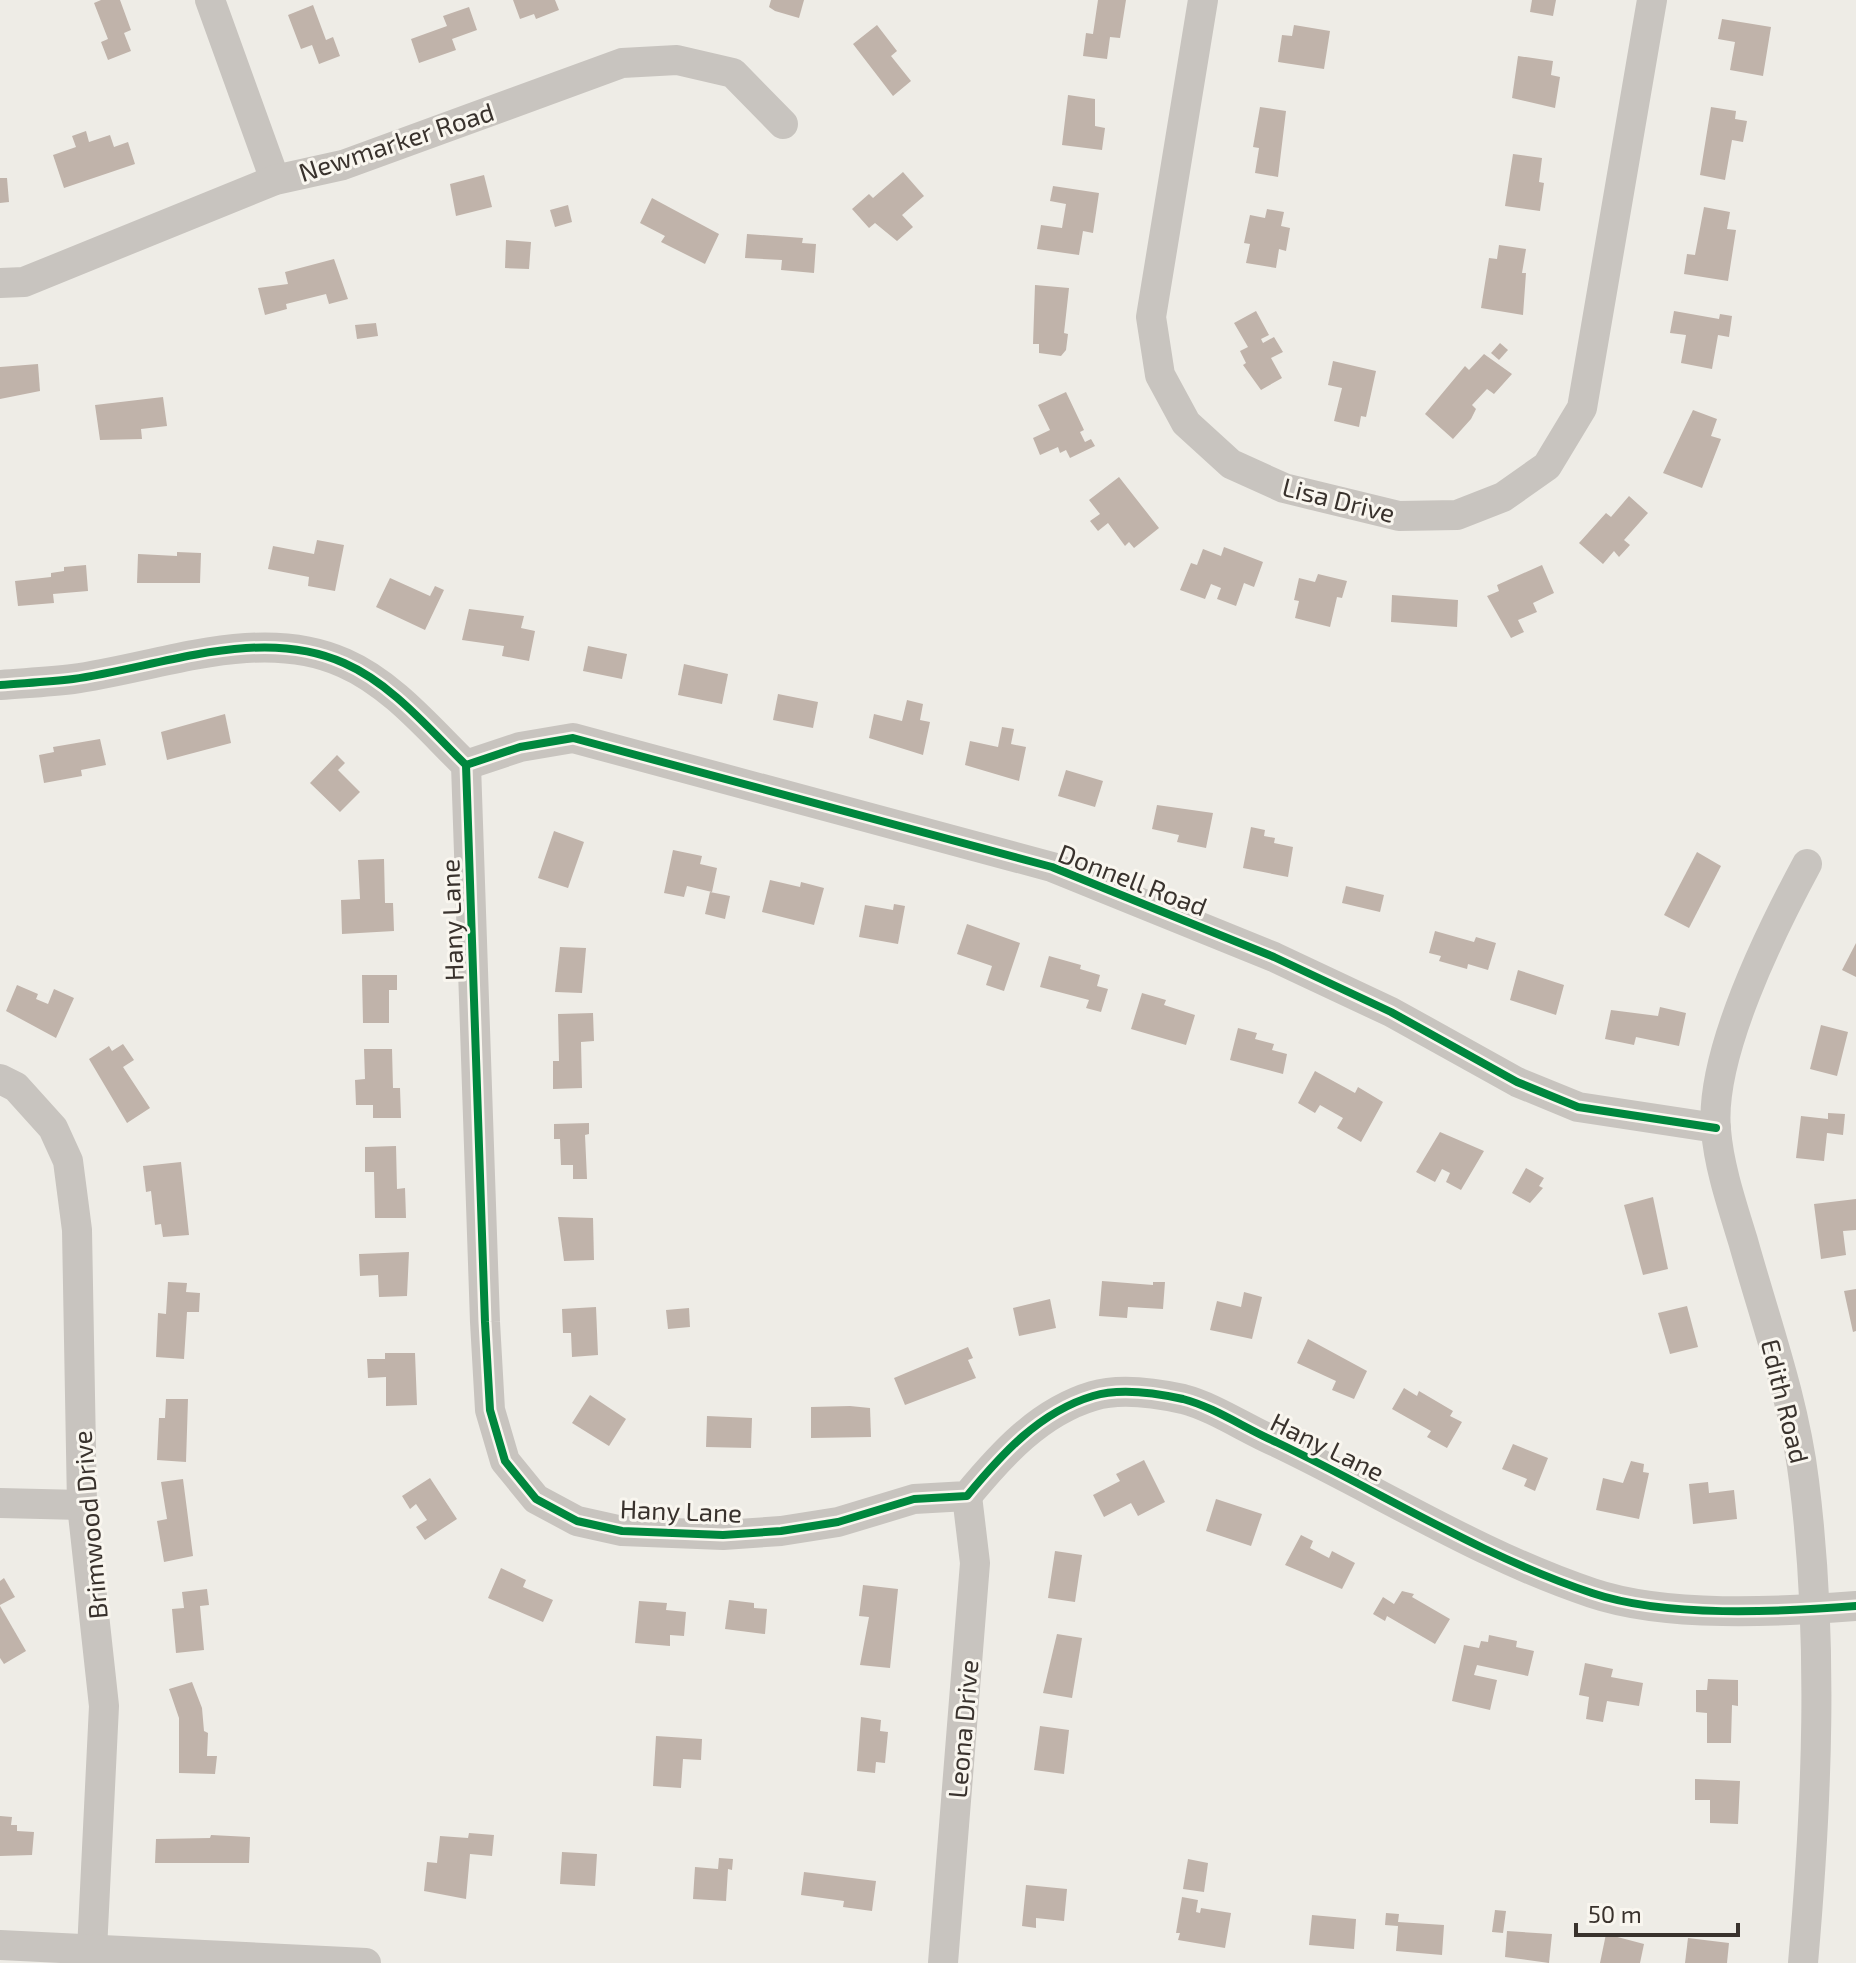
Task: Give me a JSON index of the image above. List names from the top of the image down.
{
  "streets": {
    "street": [
      "Newmarker Road",
      "Lisa Drive",
      "Donnell Road",
      "Hany Lane",
      "Edith Road",
      "Brimwood Drive",
      "Leona Drive"
    ]
  },
  "crossings": [
    ["Donnell Road", "Hany Lane"],
    ["Donnell Road", "Edith Road"],
    ["Hany Lane", "Edith Road"],
    ["Hany Lane", "Leona Drive"]
  ],
  "scale_bar": "50 m"
}
